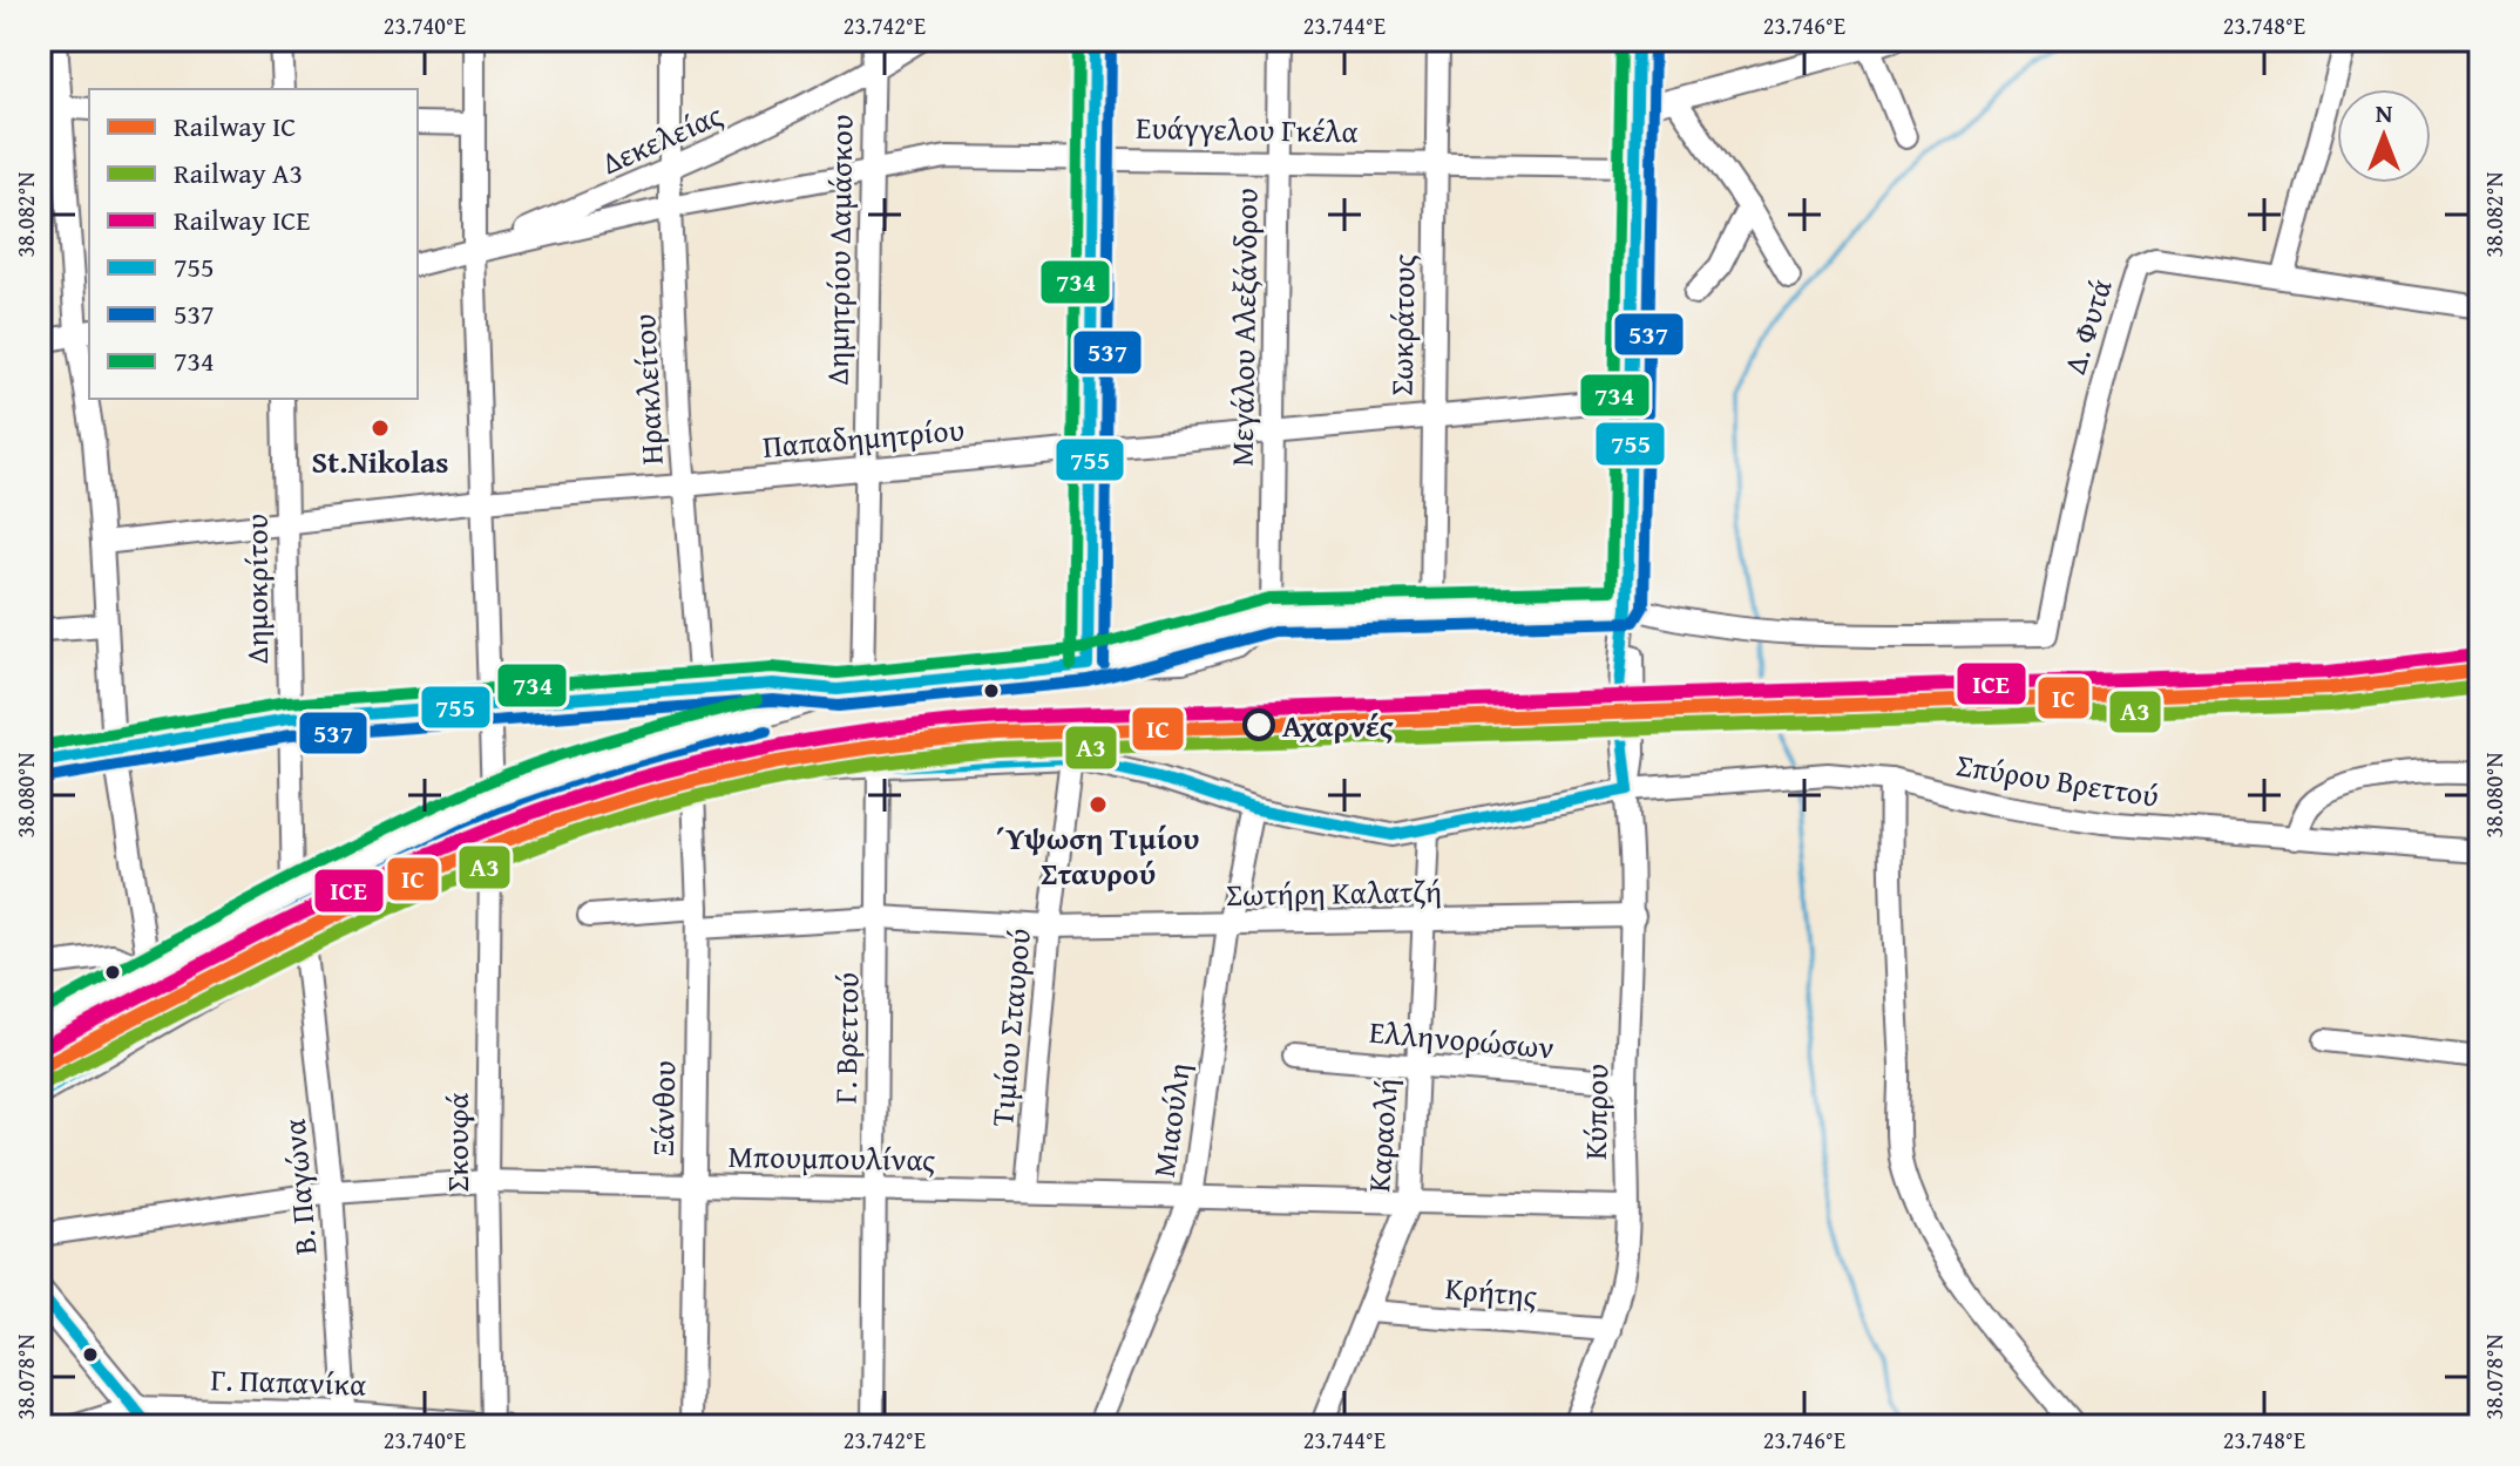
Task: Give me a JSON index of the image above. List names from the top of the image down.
{
  "streets": {
    "street": [
      "Ευάγγελου Γκέλα",
      "Δεκελείας",
      "Δημητρίου Δαμάσκου",
      "Σωκράτους",
      "Δ. Φυτά",
      "Μεγάλου Αλεξάνδρου",
      "Ηρακλείτου",
      "Παπαδημητρίου",
      "Δημοκρίτου",
      "Σπύρου Βρεττού",
      "Σωτήρη Καλατζή",
      "Τιμίου Σταυρού",
      "Γ. Βρεττού",
      "Ελληνορώσων",
      "Ξάνθου",
      "Κύπρου",
      "Μιαούλη",
      "Καραολή",
      "Σκουφά",
      "Μπουμπουλίνας",
      "Β. Παγώνα",
      "Κρήτης",
      "Γ. Παπανίκα"
    ]
  },
  "crossings": [
    ["Ευάγγελου Γκέλα", "Δεκελείας"],
    ["Ευάγγελου Γκέλα", "Δημητρίου Δαμάσκου"],
    ["Ευάγγελου Γκέλα", "Σωκράτους"],
    ["Ευάγγελου Γκέλα", "Μεγάλου Αλεξάνδρου"],
    ["Ευάγγελου Γκέλα", "Ηρακλείτου"],
    ["Δεκελείας", "Δημητρίου Δαμάσκου"],
    ["Δεκελείας", "Ηρακλείτου"],
    ["Δημητρίου Δαμάσκου", "Παπαδημητρίου"],
    ["Σωκράτους", "Παπαδημητρίου"],
    ["Δ. Φυτά", "Κύπρου"],
    ["Μεγάλου Αλεξάνδρου", "Παπαδημητρίου"],
    ["Ηρακλείτου", "Παπαδημητρίου"],
    ["Παπαδημητρίου", "Δημοκρίτου"],
    ["Σπύρου Βρεττού", "Τιμίου Σταυρού"],
    ["Σπύρου Βρεττού", "Γ. Βρεττού"],
    ["Σπύρου Βρεττού", "Ξάνθου"],
    ["Σπύρου Βρεττού", "Κύπρου"],
    ["Σπύρου Βρεττού", "Μιαούλη"],
    ["Σπύρου Βρεττού", "Καραολή"],
    ["Σπύρου Βρεττού", "Σκουφά"],
    ["Σπύρου Βρεττού", "Β. Παγώνα"],
    ["Σωτήρη Καλατζή", "Τιμίου Σταυρού"],
    ["Σωτήρη Καλατζή", "Γ. Βρεττού"],
    ["Σωτήρη Καλατζή", "Ξάνθου"],
    ["Σωτήρη Καλατζή", "Κύπρου"],
    ["Σωτήρη Καλατζή", "Μιαούλη"],
    ["Σωτήρη Καλατζή", "Καραολή"],
    ["Τιμίου Σταυρού", "Μπουμπουλίνας"],
    ["Γ. Βρεττού", "Μπουμπουλίνας"],
    ["Ελληνορώσων", "Κύπρου"],
    ["Ελληνορώσων", "Καραολή"],
    ["Ξάνθου", "Μπουμπουλίνας"],
    ["Κύπρου", "Μπουμπουλίνας"],
    ["Κύπρου", "Κρήτης"],
    ["Μιαούλη", "Μπουμπουλίνας"],
    ["Καραολή", "Μπουμπουλίνας"],
    ["Καραολή", "Κρήτης"],
    ["Σκουφά", "Μπουμπουλίνας"],
    ["Σκουφά", "Γ. Παπανίκα"],
    ["Μπουμπουλίνας", "Β. Παγώνα"],
    ["Β. Παγώνα", "Γ. Παπανίκα"]
  ],
  "places": ["St.Nikolas", "Αχαρνές", "Ύψωση Τιμίου Σταυρού"],
  "lines": [
    "transit line 755",
    "transit line 537",
    "transit line 734",
    "rail line ICE",
    "rail line IC",
    "rail line A3"
  ],
  "legend": [
    "Railway IC",
    "Railway A3",
    "Railway ICE",
    "755",
    "537",
    "734"
  ],
  "north": "top",
  "coordinates": [
    "23.740°E",
    "23.742°E",
    "23.744°E",
    "23.746°E",
    "23.748°E",
    "38.082°N",
    "38.080°N",
    "38.078°N"
  ]
}
